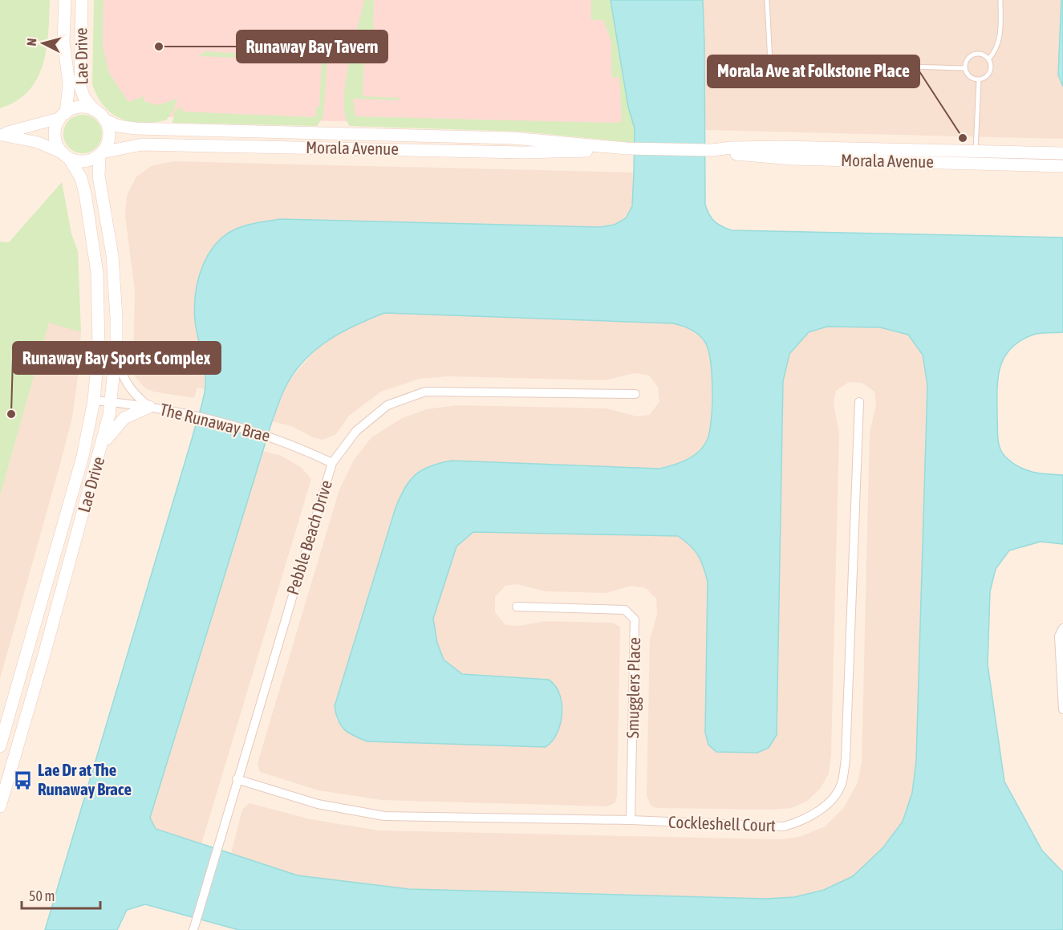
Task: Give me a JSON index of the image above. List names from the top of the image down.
{
  "streets": {
    "main road": ["Lae Drive", "Morala Avenue"],
    "street": [
      "The Runaway Brae",
      "Pebble Beach Drive",
      "Smugglers Place",
      "Cockleshell Court"
    ]
  },
  "crossings": [
    ["Lae Drive", "Morala Avenue"],
    ["Lae Drive", "The Runaway Brae"],
    ["The Runaway Brae", "Pebble Beach Drive"],
    ["Pebble Beach Drive", "Cockleshell Court"],
    ["Smugglers Place", "Cockleshell Court"]
  ],
  "places": {
    "other": ["Runaway Bay Tavern", "Morala Ave at Folkstone Place", "Runaway Bay Sports Complex"],
    "bus stop": ["Lae Dr at The Runaway Brace"]
  },
  "scale_bar": "50 m",
  "north": "left"
}
